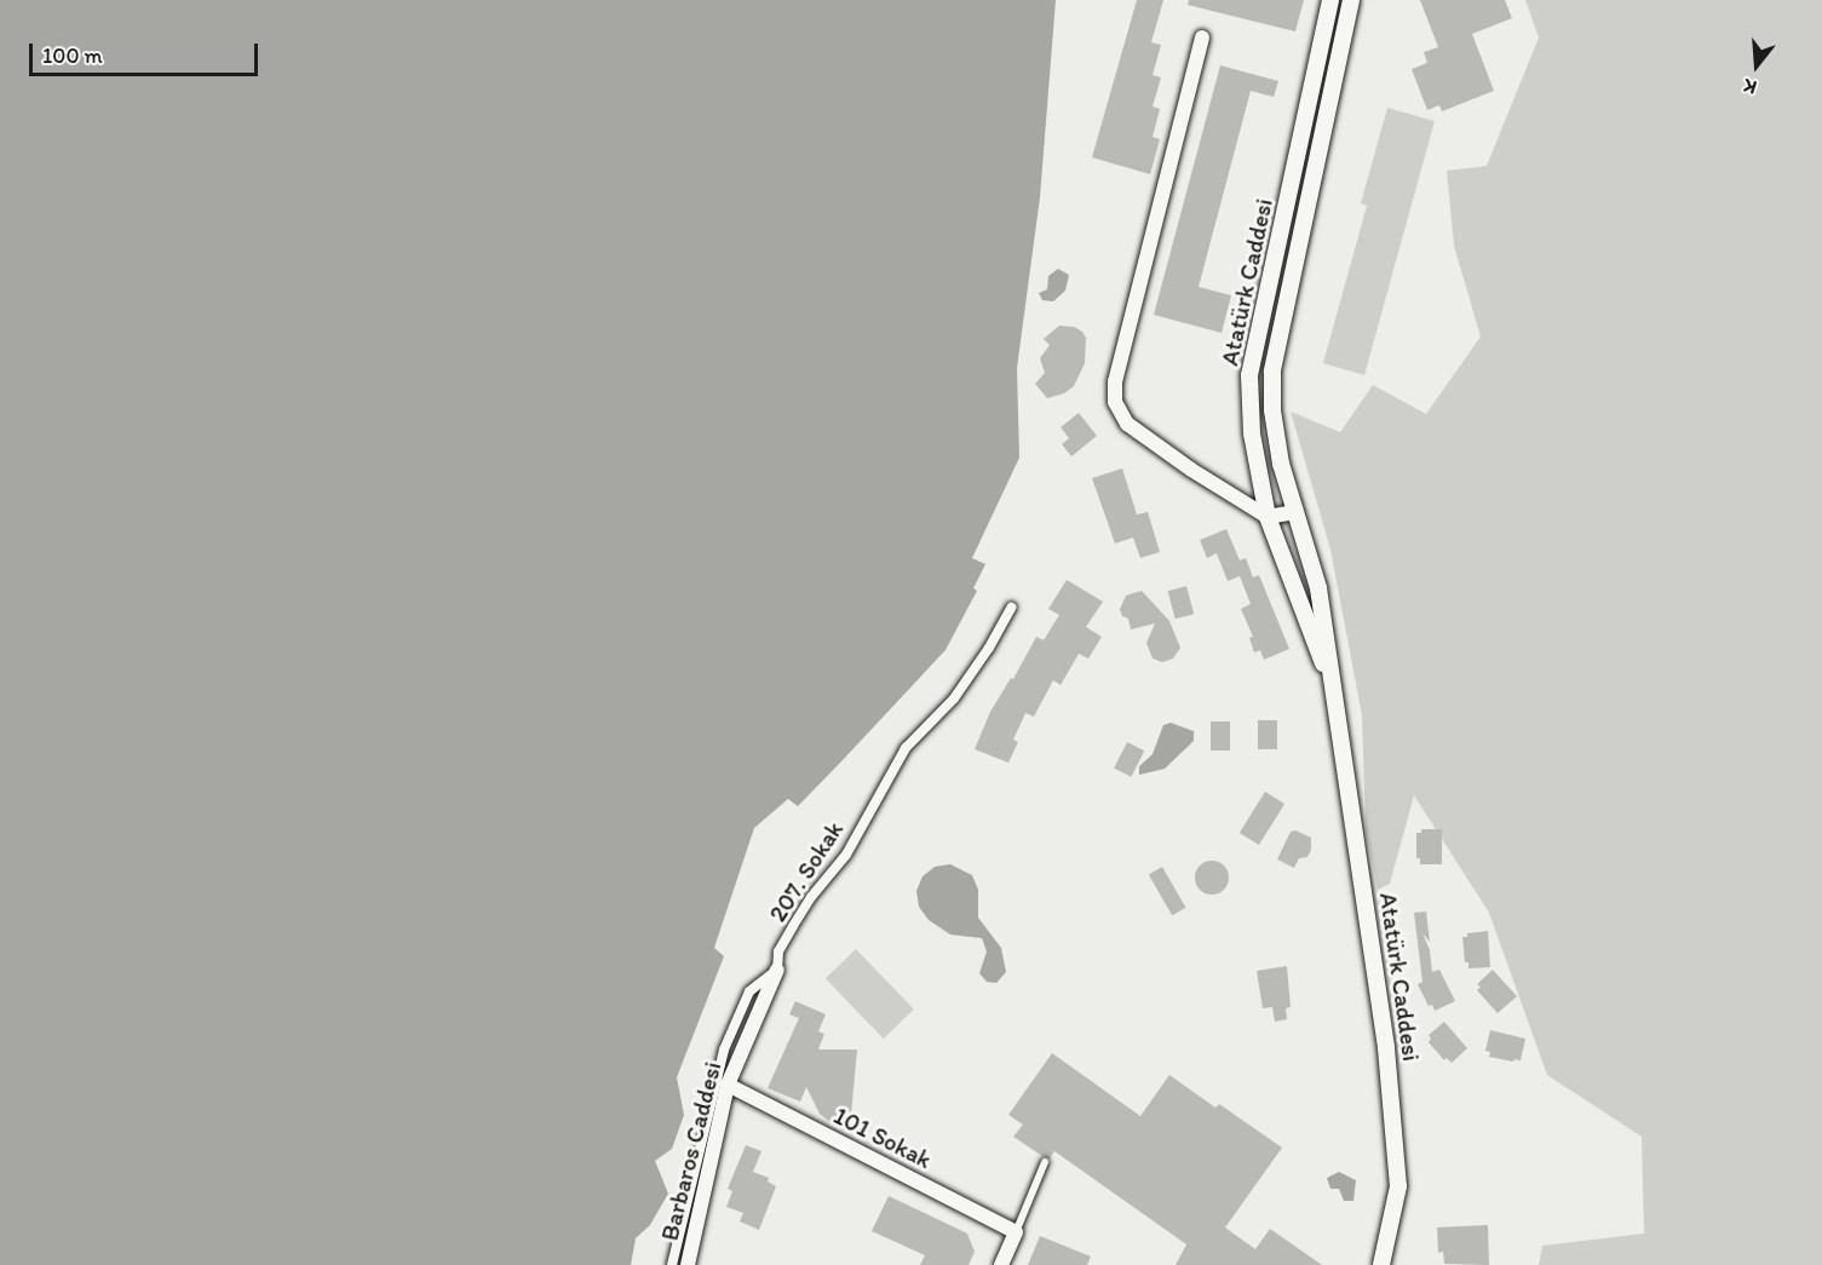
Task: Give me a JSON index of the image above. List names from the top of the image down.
{
  "streets": {
    "street": [
      "Atatürk Caddesi",
      "207. Sokak",
      "101 Sokak",
      "Barbaros Caddesi"
    ]
  },
  "crossings": [
    ["207. Sokak", "Barbaros Caddesi"],
    ["101 Sokak", "Barbaros Caddesi"]
  ],
  "scale_bar": "100 m",
  "north": "bottom"
}
